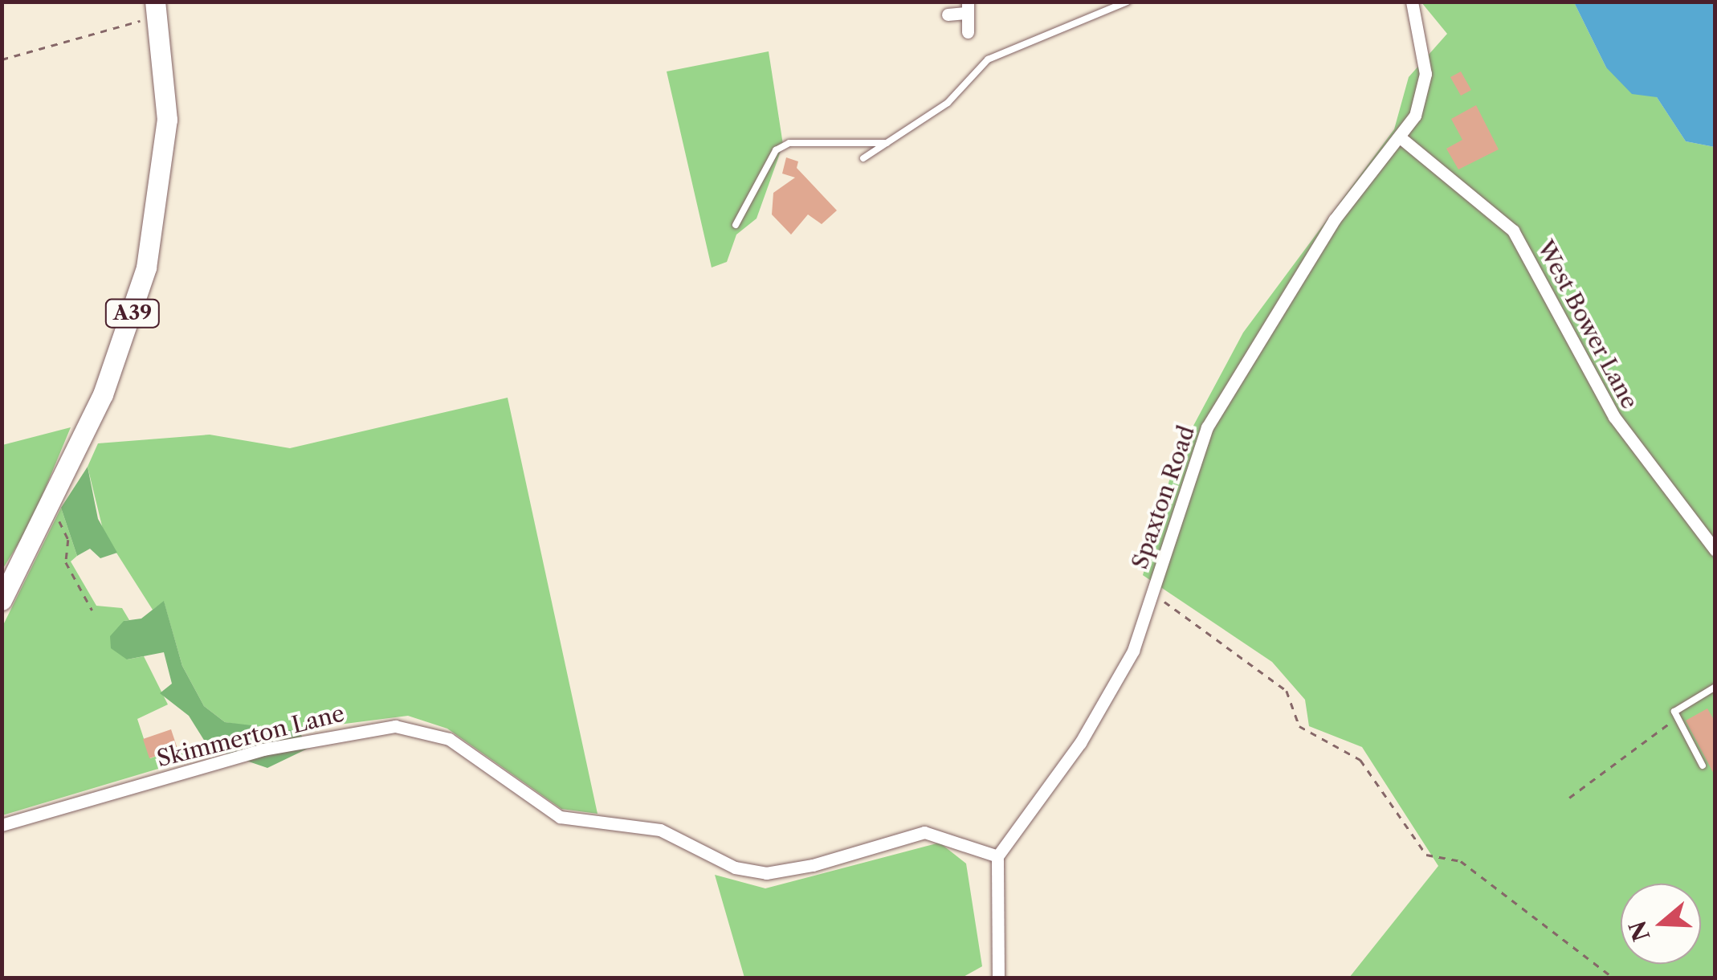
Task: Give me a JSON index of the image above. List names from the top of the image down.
{
  "streets": {
    "main road": ["A39"],
    "street": ["West Bower Lane", "Spaxton Road", "Skimmerton Lane"]
  },
  "crossings": [
    ["West Bower Lane", "Spaxton Road"],
    ["Spaxton Road", "Skimmerton Lane"]
  ],
  "north": "left"
}
